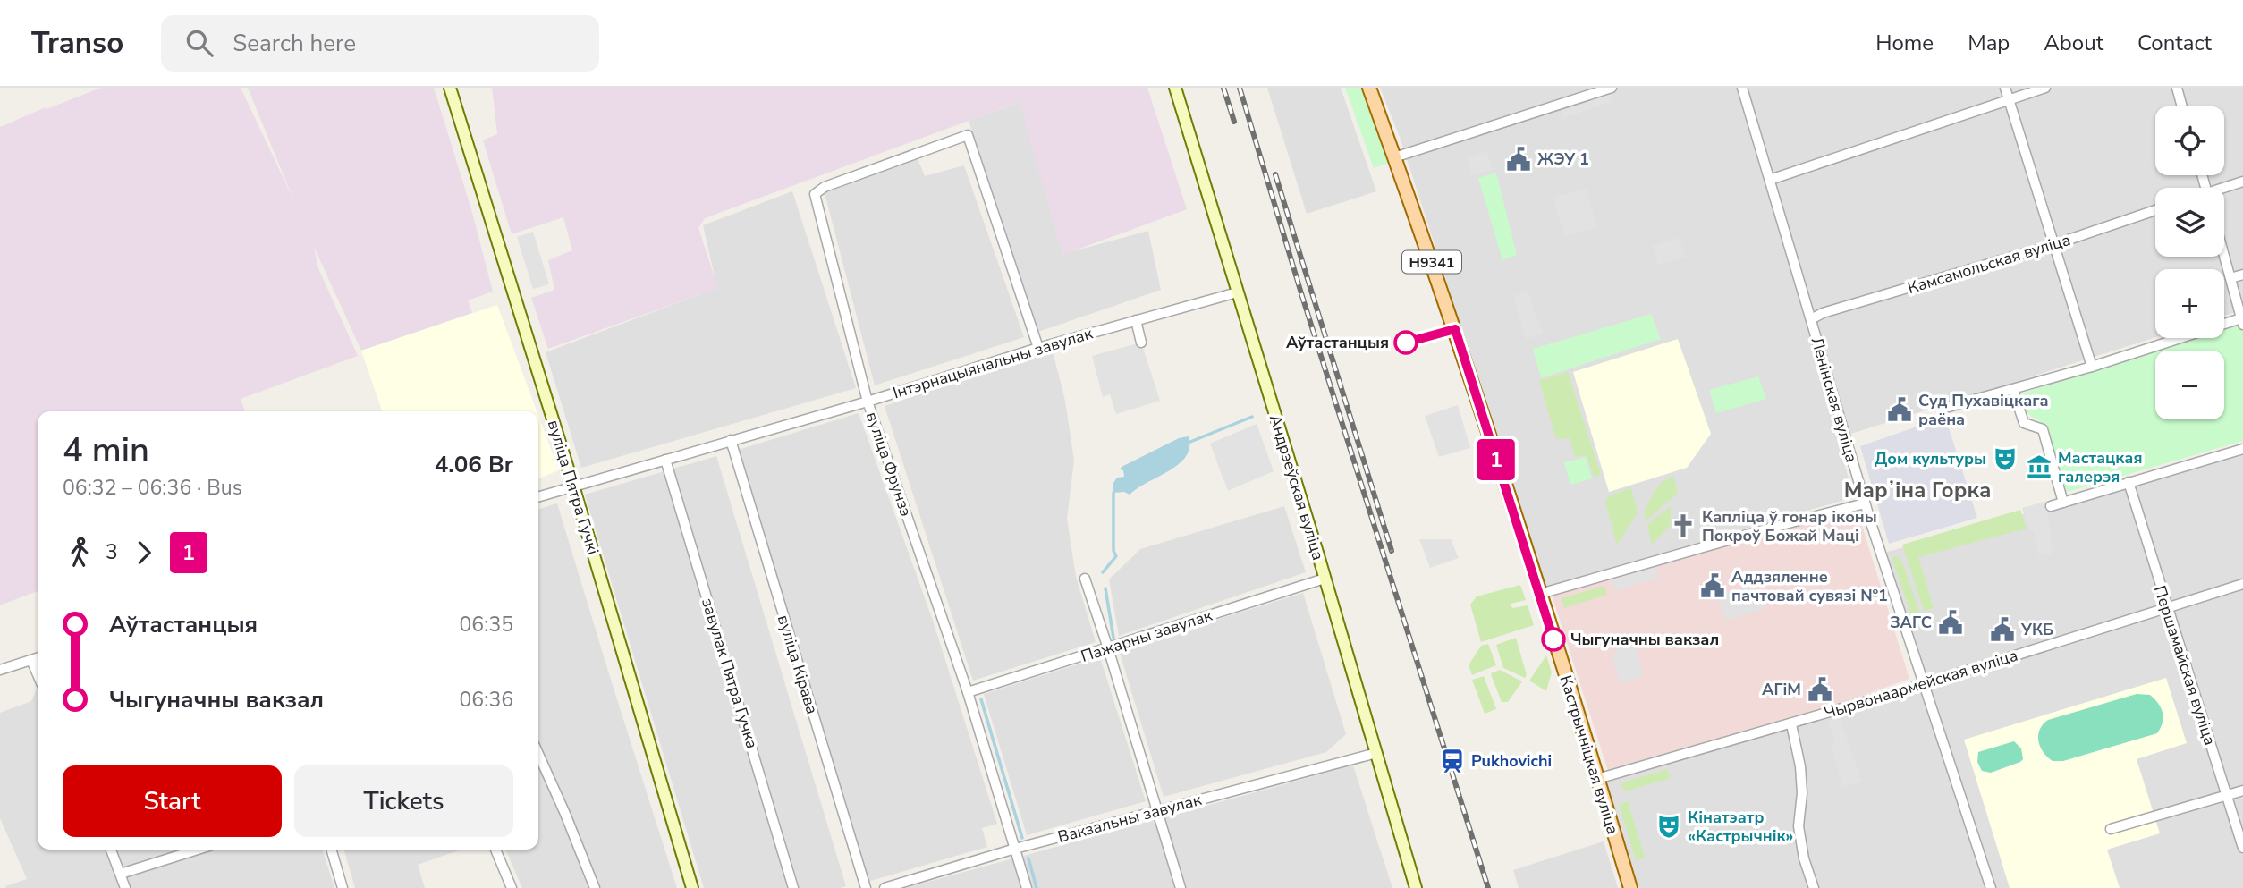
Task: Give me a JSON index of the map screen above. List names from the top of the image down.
{
  "streets": {
    "main road": [
      "Н9341",
      "вуліца Пятра Гучкі",
      "Андрэеўская вуліца",
      "Кастрычніцкая вуліца"
    ],
    "street": [
      "Камсамольская вуліца",
      "Інтэрнацыянальны завулак",
      "Ленінская вуліца",
      "вуліца Фрунзэ",
      "Пажарны завулак",
      "вуліца Кірава",
      "Першамайская вуліца",
      "завулак Пятра Гучка",
      "Чырвонаармейская вуліца",
      "Вакзальны завулак"
    ]
  },
  "crossings": [
    ["Камсамольская вуліца", "Ленінская вуліца"],
    ["Інтэрнацыянальны завулак", "вуліца Фрунзэ"],
    ["Інтэрнацыянальны завулак", "вуліца Пятра Гучкі"],
    ["Інтэрнацыянальны завулак", "Андрэеўская вуліца"],
    ["Інтэрнацыянальны завулак", "вуліца Кірава"],
    ["Інтэрнацыянальны завулак", "завулак Пятра Гучка"],
    ["Ленінская вуліца", "Чырвонаармейская вуліца"],
    ["вуліца Фрунзэ", "Пажарны завулак"],
    ["вуліца Фрунзэ", "Вакзальны завулак"],
    ["Андрэеўская вуліца", "Пажарны завулак"],
    ["Андрэеўская вуліца", "Вакзальны завулак"],
    ["Першамайская вуліца", "Чырвонаармейская вуліца"],
    ["Чырвонаармейская вуліца", "Кастрычніцкая вуліца"]
  ],
  "districts": ["Марʼіна Горка"],
  "places": {
    "public building": [
      "ЖЭУ 1",
      "Суд Пухавіцкага раёна",
      "Аддзяленне пачтовай сувязі №1",
      "ЗАГС",
      "УКБ",
      "АГіМ"
    ],
    "other": ["Аўтастанцыя", "Чыгуначны вакзал"],
    "theatre": ["Дом культуры", "Кінатэатр «Кастрычнік»"],
    "museum": ["Мастацкая галерэя"],
    "church": ["Капліца ў гонар іконы Покроў Божай Маці"],
    "station": ["Pukhovichi"]
  },
  "lines": ["bus line 1"],
  "page": {
    "header": "Transo",
    "search": "Search here",
    "nav": [
      "Home",
      "Map",
      "About",
      "Contact"
    ],
    "on_map": "1",
    "map_buttons": ["+", "−"],
    "heading": ["4 min", "06:32 – 06:36 · Bus", "4.06 Br"],
    "legs": ["3", "1"],
    "list": [
      {
        "name": "Аўтастанцыя",
        "value": "06:35"
      },
      {
        "name": "Чыгуначны вакзал",
        "value": "06:36"
      }
    ],
    "buttons": ["Start", "Tickets"]
  }
}
